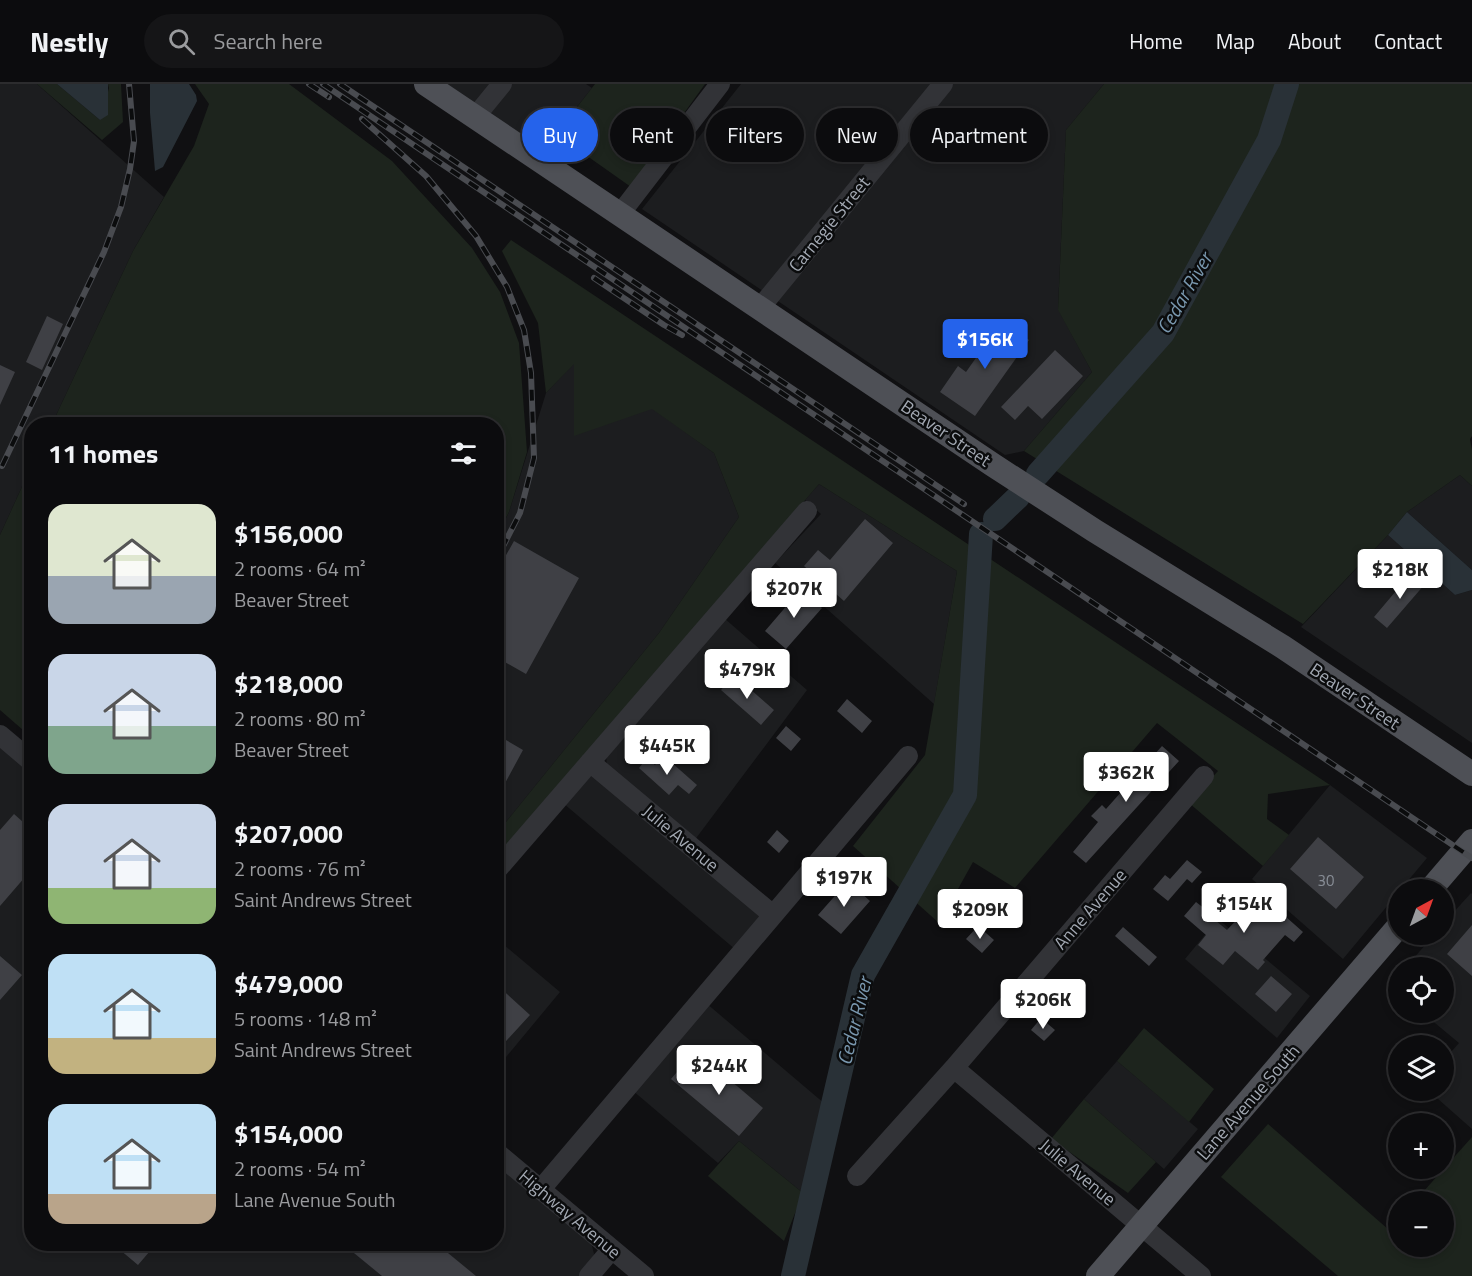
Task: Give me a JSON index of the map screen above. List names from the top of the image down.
{
  "streets": {
    "main road": ["Beaver Street", "Lane Avenue South"],
    "street": [
      "Carnegie Street",
      "Julie Avenue",
      "Anne Avenue",
      "Highway Avenue"
    ]
  },
  "crossings": [
    ["Carnegie Street", "Beaver Street"],
    ["Julie Avenue", "Anne Avenue"],
    ["Julie Avenue", "Lane Avenue South"]
  ],
  "water": ["Cedar River"],
  "house_numbers": ["30"],
  "north": "top right",
  "page": {
    "header": "Nestly",
    "search": "Search here",
    "nav": [
      "Home",
      "Map",
      "About",
      "Contact"
    ],
    "chip": [
      "Buy",
      "Rent",
      "Filters",
      "New",
      "Apartment"
    ],
    "price": [
      "$156K",
      "$218K",
      "$207K",
      "$479K",
      "$445K",
      "$362K",
      "$197K",
      "$154K",
      "$209K",
      "$206K",
      "$244K"
    ],
    "heading": "11 homes",
    "list": [
      {
        "name": "$156,000",
        "note": "2 rooms · 64 m² · Beaver Street"
      },
      {
        "name": "$218,000",
        "note": "2 rooms · 80 m² · Beaver Street"
      },
      {
        "name": "$207,000",
        "note": "2 rooms · 76 m² · Saint Andrews Street"
      },
      {
        "name": "$479,000",
        "note": "5 rooms · 148 m² · Saint Andrews Street"
      },
      {
        "name": "$154,000",
        "note": "2 rooms · 54 m² · Lane Avenue South"
      }
    ],
    "map_buttons": ["+", "−"]
  }
}
